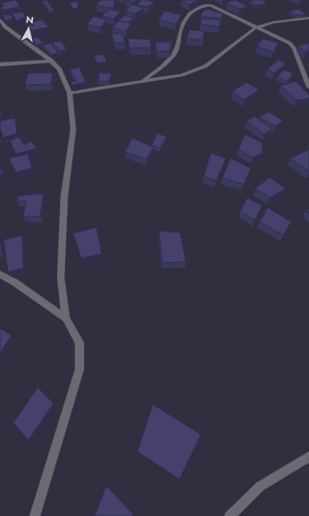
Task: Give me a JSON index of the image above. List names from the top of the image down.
{
  "north": "top"
}
